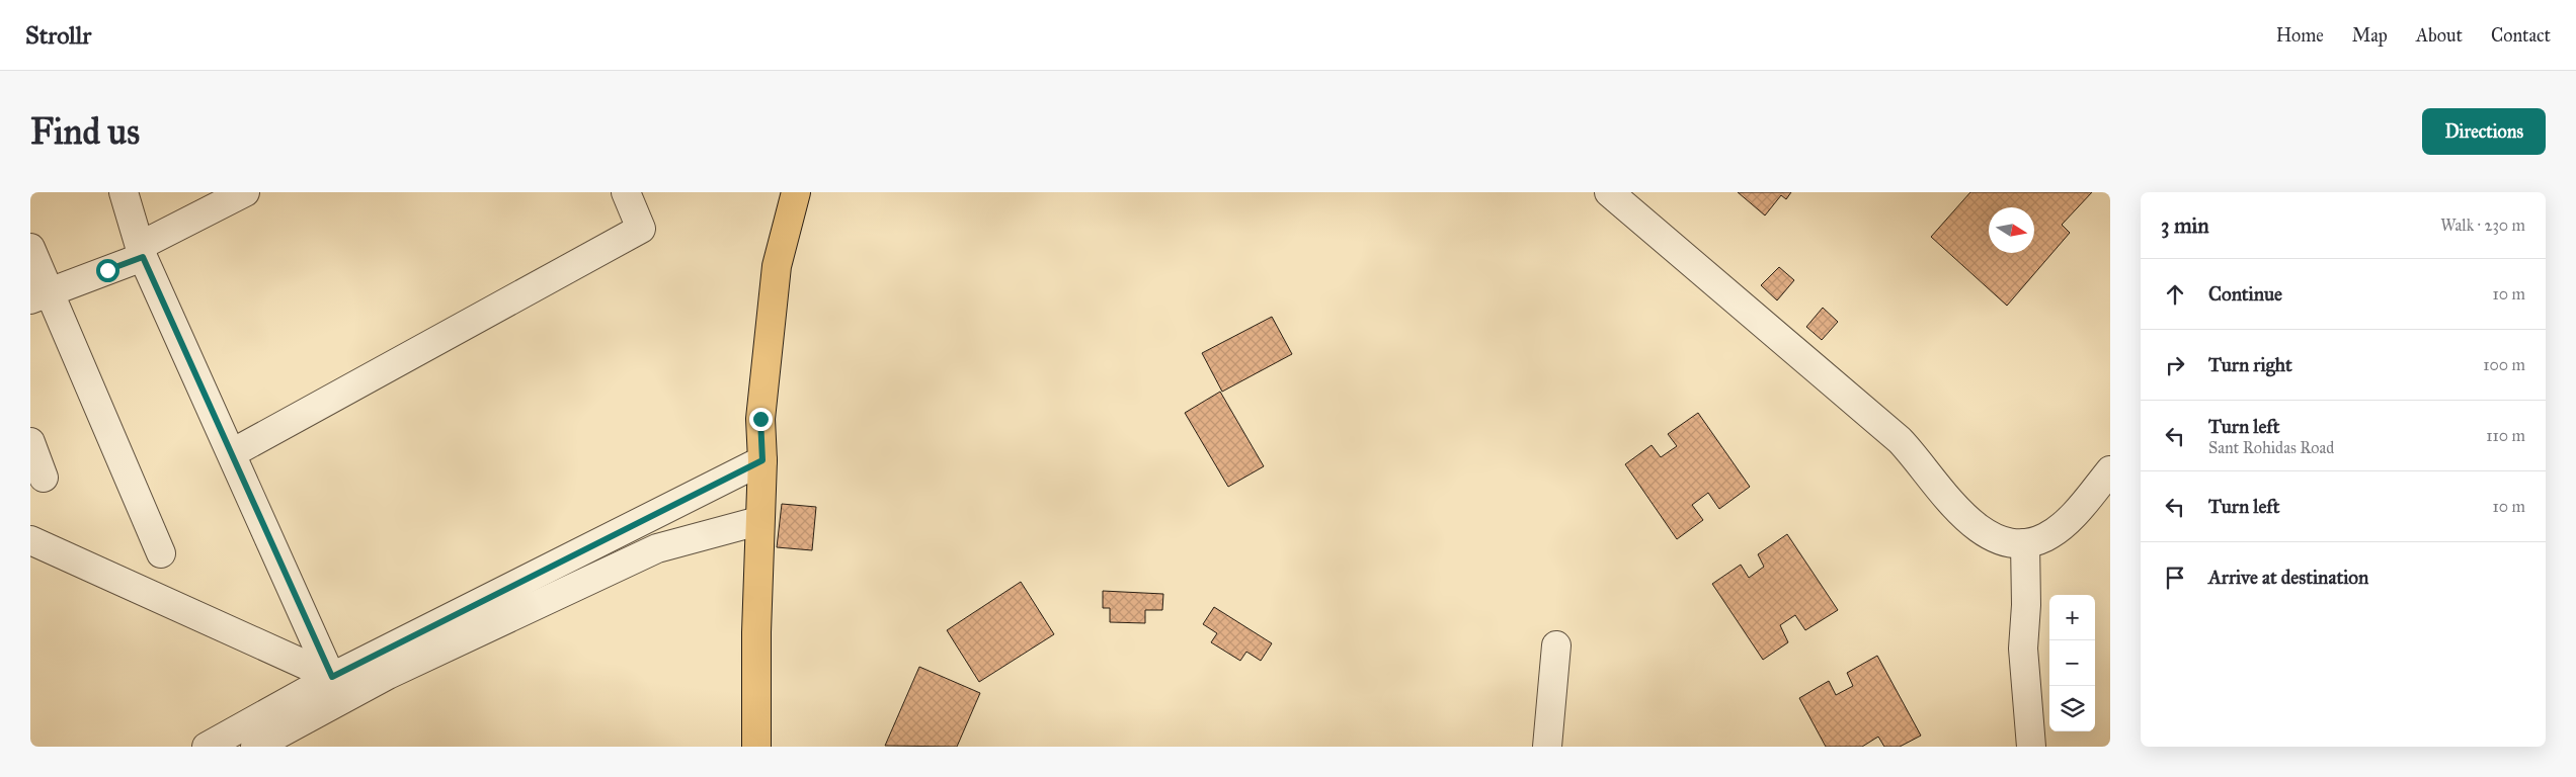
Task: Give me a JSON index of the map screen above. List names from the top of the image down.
{
  "north": "right",
  "page": {
    "header": "Strollr",
    "nav": [
      "Home",
      "Map",
      "About",
      "Contact"
    ],
    "buttons": "Directions",
    "title": "Find us",
    "heading": ["3 min", "Walk · 230 m"],
    "list": [
      ["Continue", "10 m"],
      ["Turn right", "100 m"],
      ["Turn left", "Sant Rohidas Road", "110 m"],
      ["Turn left", "10 m"],
      "Arrive at destination"
    ],
    "map_buttons": ["+", "−"]
  }
}
